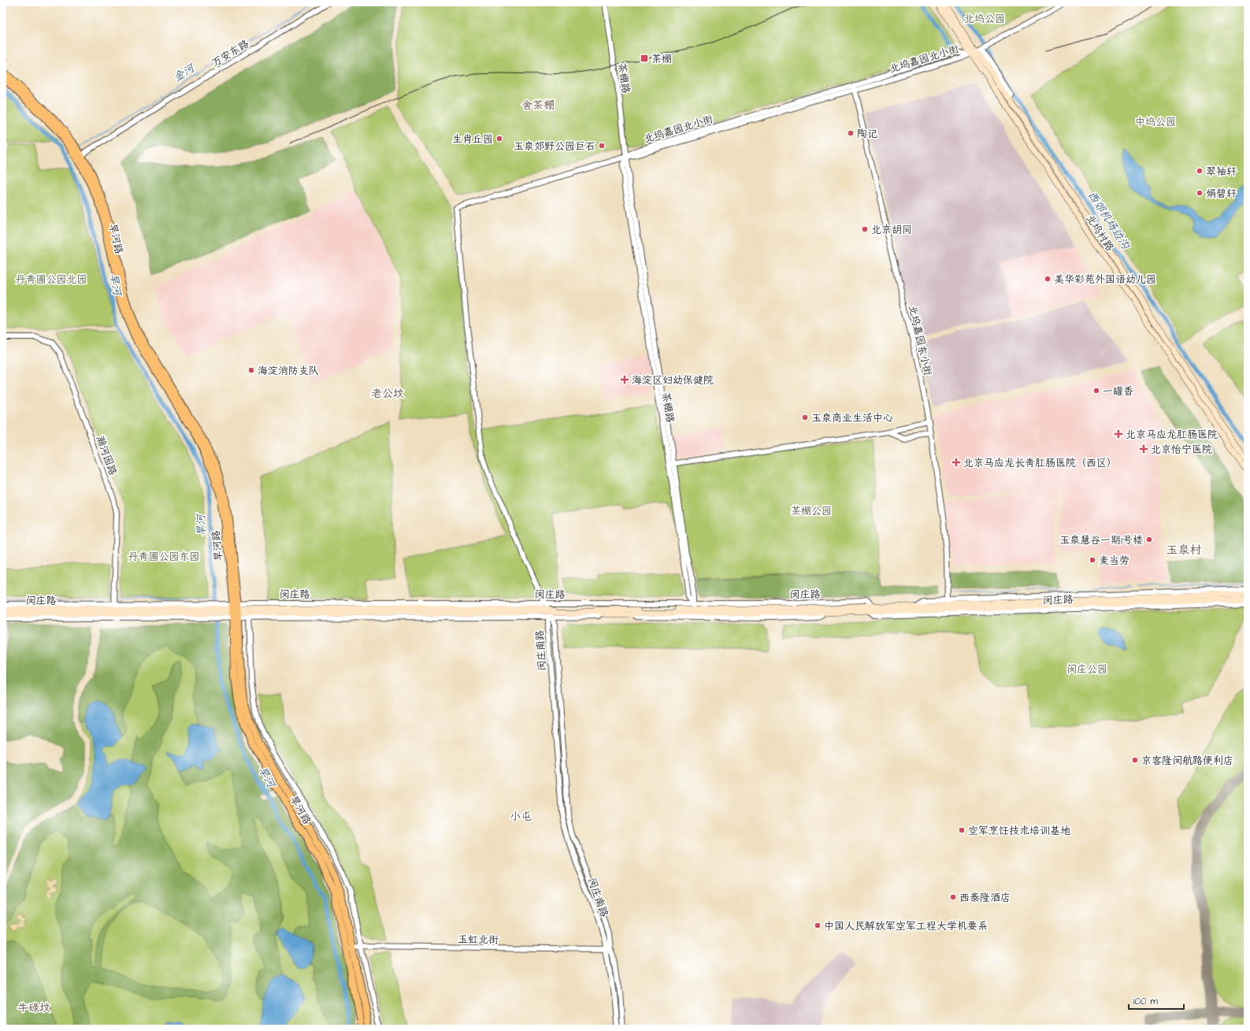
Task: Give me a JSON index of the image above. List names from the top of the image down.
{
  "streets": {
    "main road": ["北坞村路", "旱河路", "闵庄路"],
    "street": [
      "万安东路",
      "北坞嘉园北小街",
      "茶棚路",
      "北坞嘉园东小街",
      "瀚河园路",
      "闵庄南路",
      "玉虹北街"
    ]
  },
  "crossings": [
    ["万安东路", "旱河路"],
    ["北坞嘉园北小街", "茶棚路"],
    ["北坞嘉园北小街", "北坞村路"],
    ["北坞嘉园北小街", "北坞嘉园东小街"],
    ["北坞嘉园北小街", "闵庄路"],
    ["茶棚路", "闵庄路"],
    ["旱河路", "闵庄路"],
    ["旱河路", "玉虹北街"],
    ["北坞嘉园东小街", "闵庄路"],
    ["瀚河园路", "闵庄路"],
    ["闵庄路", "闵庄南路"],
    ["闵庄南路", "玉虹北街"]
  ],
  "districts": [
    "舍茶棚",
    "老公坟",
    "玉泉村",
    "小屯",
    "牛碌坟"
  ],
  "water": ["金河", "西郊机场边沟", "旱河"],
  "parks": [
    "北坞公园",
    "中坞公园",
    "丹青圃公园北园",
    "茶棚公园",
    "丹青圃公园东园",
    "闵庄公园"
  ],
  "places": {
    "transit": ["茶棚"],
    "other": [
      "陶记",
      "生肖丘园",
      "玉泉郊野公园巨石",
      "翠袖轩",
      "娟碧轩",
      "北京胡同",
      "美华彩苑外国语幼儿园",
      "海淀消防支队",
      "一罐香",
      "玉泉商业生活中心",
      "玉泉慧谷一期1号楼",
      "麦当劳",
      "京客隆闵航路便利店",
      "空军烹饪技术培训基地",
      "西泰隆酒店",
      "中国人民解放军空军工程大学机要系"
    ],
    "health": [
      "海淀区妇幼保健院",
      "北京马应龙肛肠医院",
      "北京怡宁医院",
      "北京马应龙长青肛肠医院（西区）"
    ]
  },
  "scale_bar": "100 m"
}
